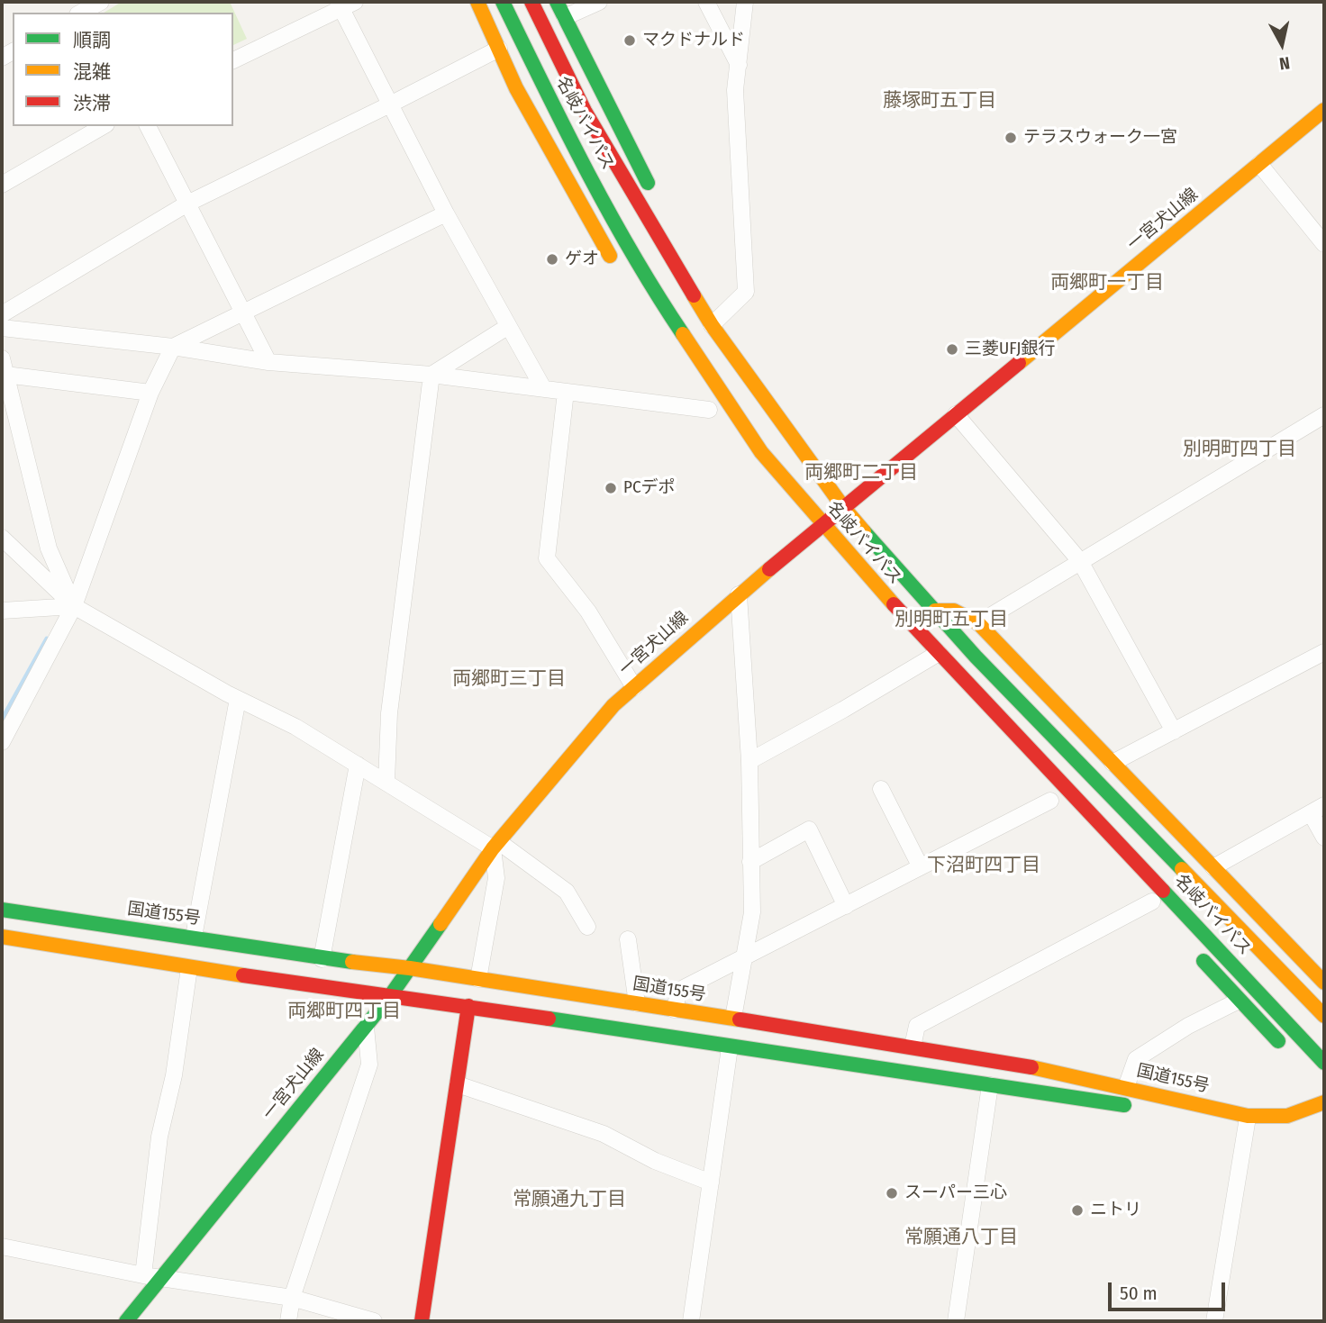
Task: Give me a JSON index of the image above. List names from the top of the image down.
{
  "streets": {
    "main road": ["名岐バイパス", "一宮犬山線", "国道155号"]
  },
  "crossings": [
    ["名岐バイパス", "一宮犬山線"],
    ["一宮犬山線", "国道155号"]
  ],
  "districts": [
    "藤塚町五丁目",
    "両郷町一丁目",
    "別明町四丁目",
    "両郷町二丁目",
    "別明町五丁目",
    "両郷町三丁目",
    "下沼町四丁目",
    "両郷町四丁目",
    "常願通九丁目",
    "常願通八丁目"
  ],
  "places": [
    "マクドナルド",
    "テラスウォーク一宮",
    "ゲオ",
    "三菱UFJ銀行",
    "PCデポ",
    "スーパー三心",
    "ニトリ"
  ],
  "legend": ["順調", "混雑", "渋滞"],
  "scale_bar": "50 m",
  "north": "bottom"
}
